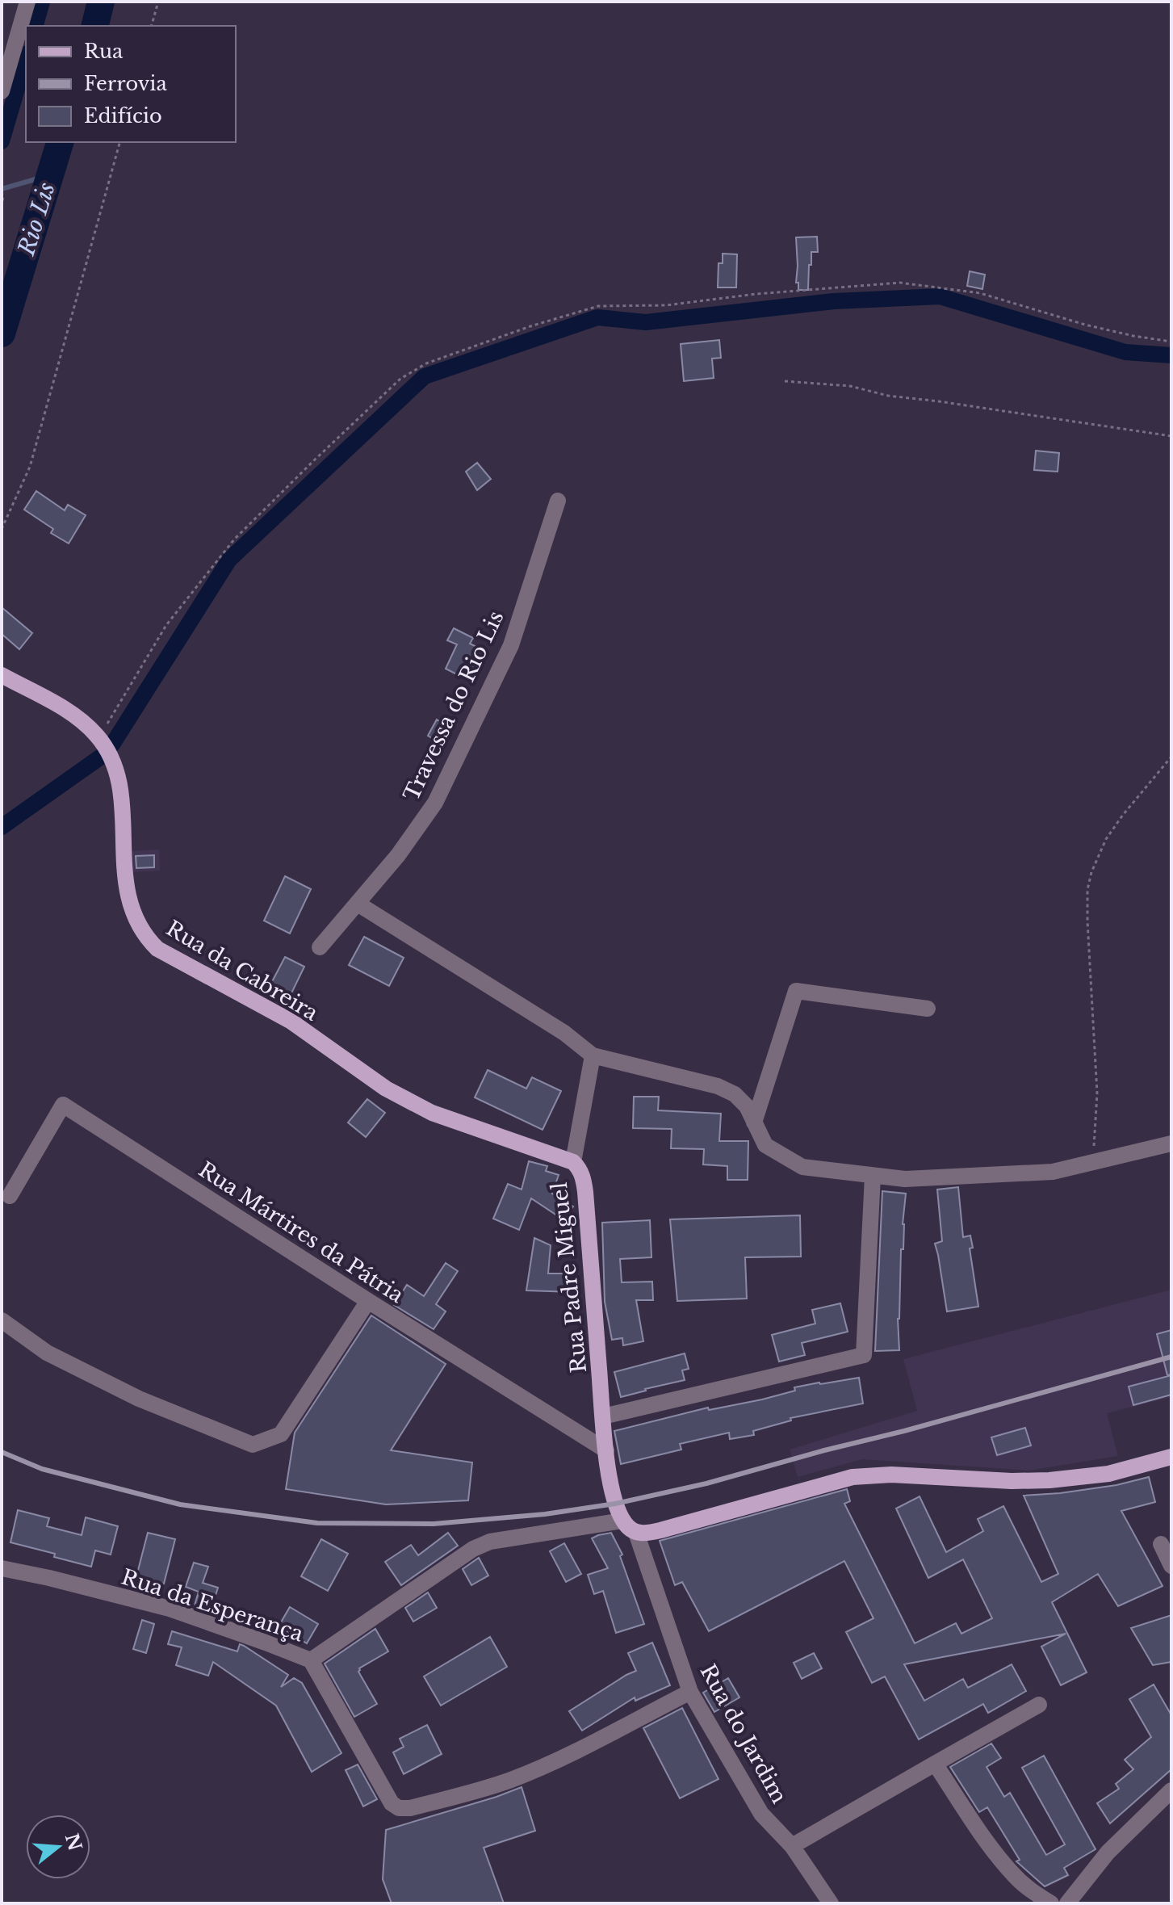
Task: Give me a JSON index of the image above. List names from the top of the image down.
{
  "streets": {
    "main road": ["Rua da Cabreira", "Rua Padre Miguel"],
    "street": [
      "Travessa do Rio Lis",
      "Rua Mártires da Pátria",
      "Rua da Esperança",
      "Rua do Jardim"
    ]
  },
  "crossings": [
    ["Rua da Cabreira", "Rua Padre Miguel"],
    ["Rua Mártires da Pátria", "Rua Padre Miguel"],
    ["Rua Padre Miguel", "Rua do Jardim"],
    ["Rua da Esperança", "Rua do Jardim"]
  ],
  "water": ["Rio Lis"],
  "legend": ["Rua", "Ferrovia", "Edifício"],
  "north": "right"
}
